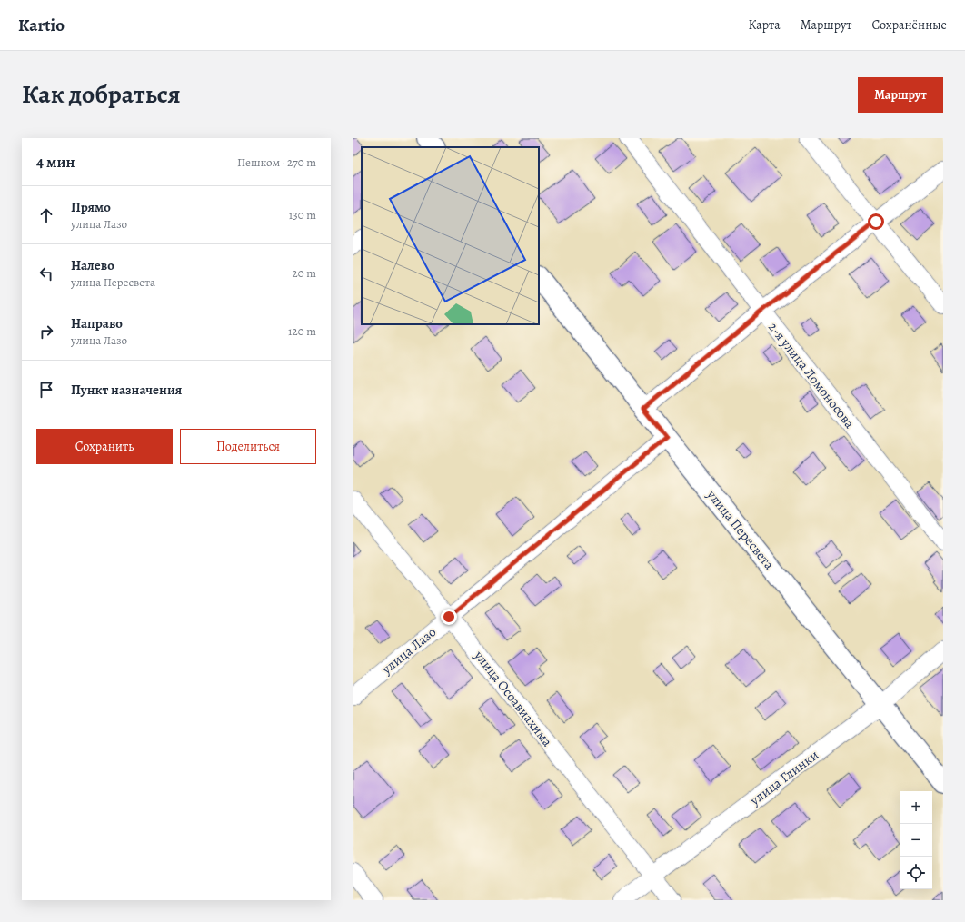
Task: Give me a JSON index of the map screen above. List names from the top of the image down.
{
  "streets": {
    "main road": ["улица Пересвета"],
    "street": [
      "2-я улица Ломоносова",
      "улица Лазо",
      "улица Осоавиахима",
      "улица Глинки"
    ]
  },
  "crossings": [
    ["улица Пересвета", "улица Лазо"],
    ["улица Пересвета", "улица Глинки"],
    ["улица Лазо", "улица Осоавиахима"],
    ["улица Осоавиахима", "улица Глинки"]
  ],
  "page": {
    "header": "Kartio",
    "nav": ["Карта", "Маршрут", "Сохранённые"],
    "title": "Как добраться",
    "buttons": [
      "Маршрут",
      ["Сохранить", "Поделиться"]
    ],
    "heading": ["4 мин", "Пешком · 270 m"],
    "list": [
      ["Прямо", "улица Лазо", "130 m"],
      ["Налево", "улица Пересвета", "20 m"],
      ["Направо", "улица Лазо", "120 m"],
      "Пункт назначения"
    ],
    "map_buttons": ["+", "−"]
  }
}
